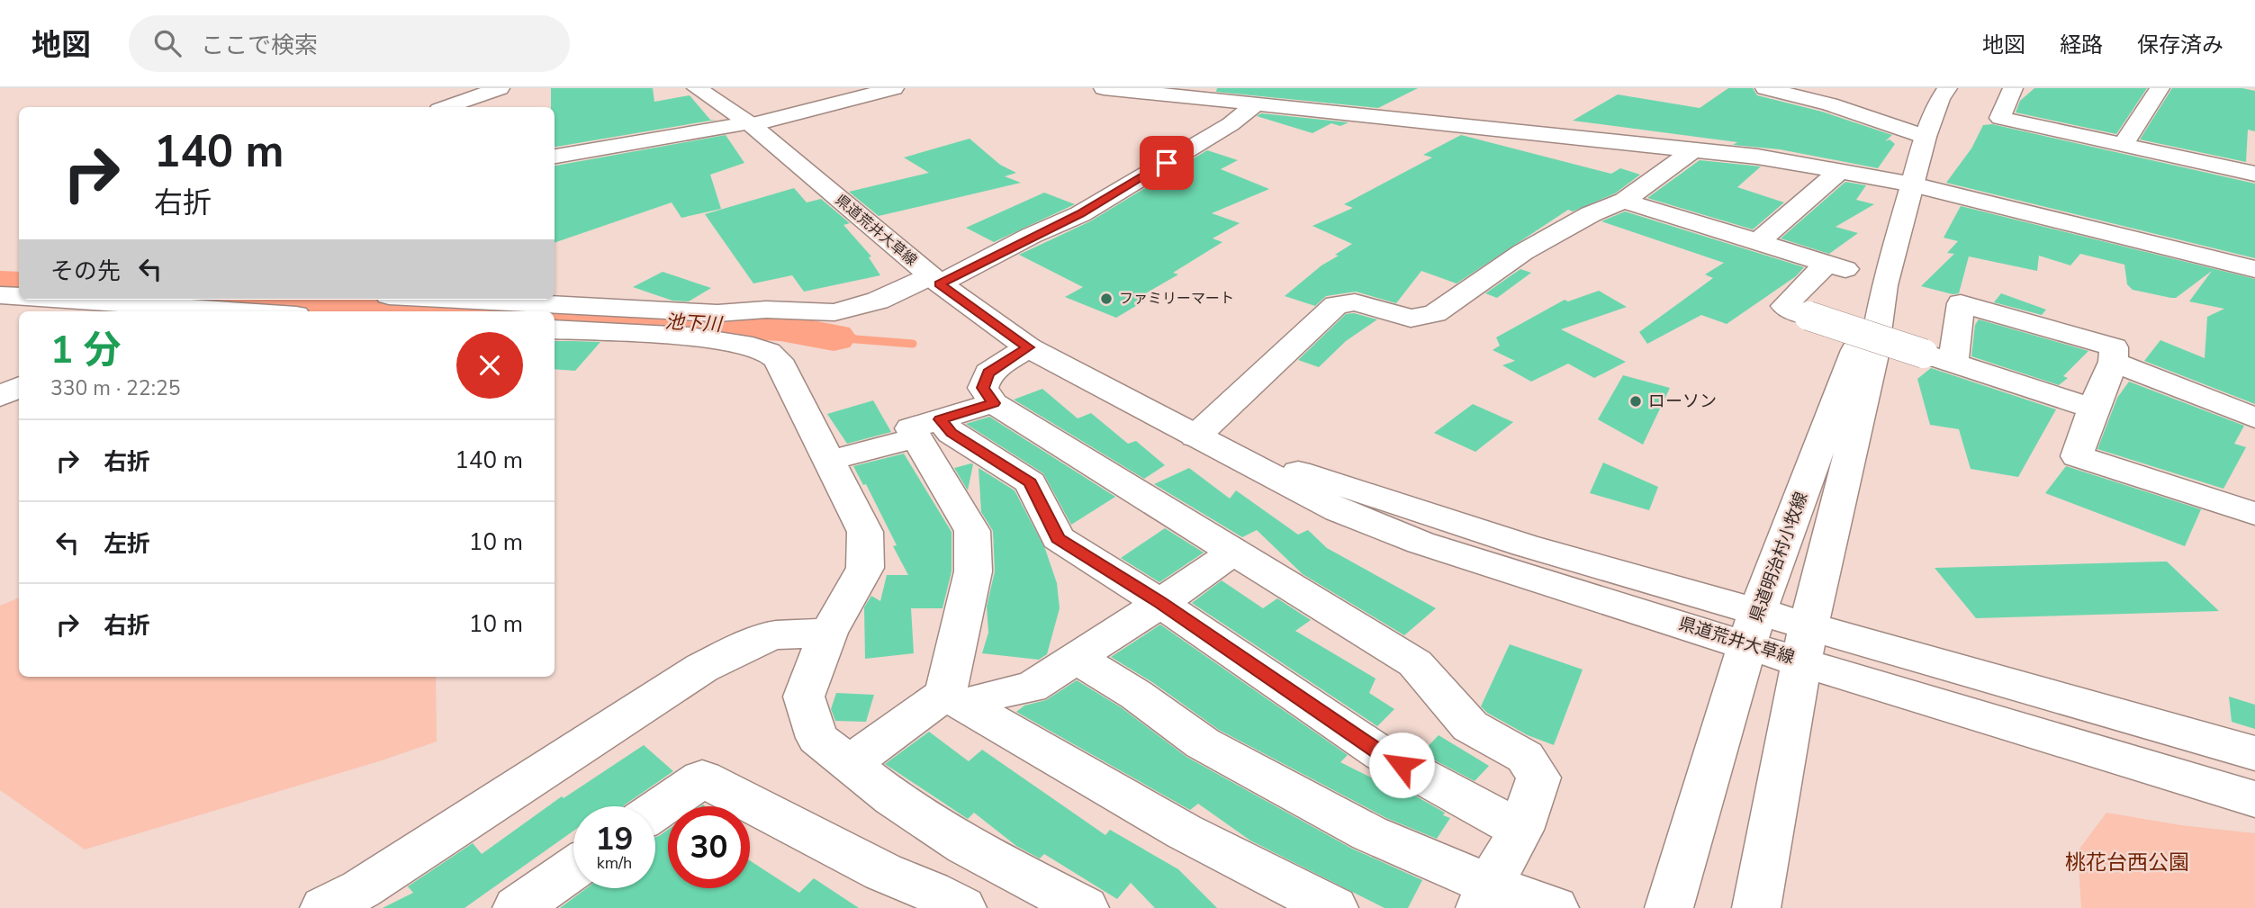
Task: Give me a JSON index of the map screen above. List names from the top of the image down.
{
  "streets": {
    "street": ["県道荒井大草線", "県道明治村小牧線"]
  },
  "crossings": [
    ["県道荒井大草線", "県道明治村小牧線"]
  ],
  "water": ["池下川"],
  "parks": ["桃花台西公園"],
  "places": ["ファミリーマート", "ローソン"],
  "page": {
    "header": "地図",
    "search": "ここで検索",
    "nav": ["地図", "経路", "保存済み"],
    "turn": ["140 m", "右折"],
    "then": "その先",
    "heading": ["1 分", "330 m · 22:25"],
    "list": [
      {
        "name": "右折",
        "value": "140 m"
      },
      {
        "name": "左折",
        "value": "10 m"
      },
      {
        "name": "右折",
        "value": "10 m"
      }
    ],
    "speed": "19 km/h",
    "limit": "30"
  }
}
